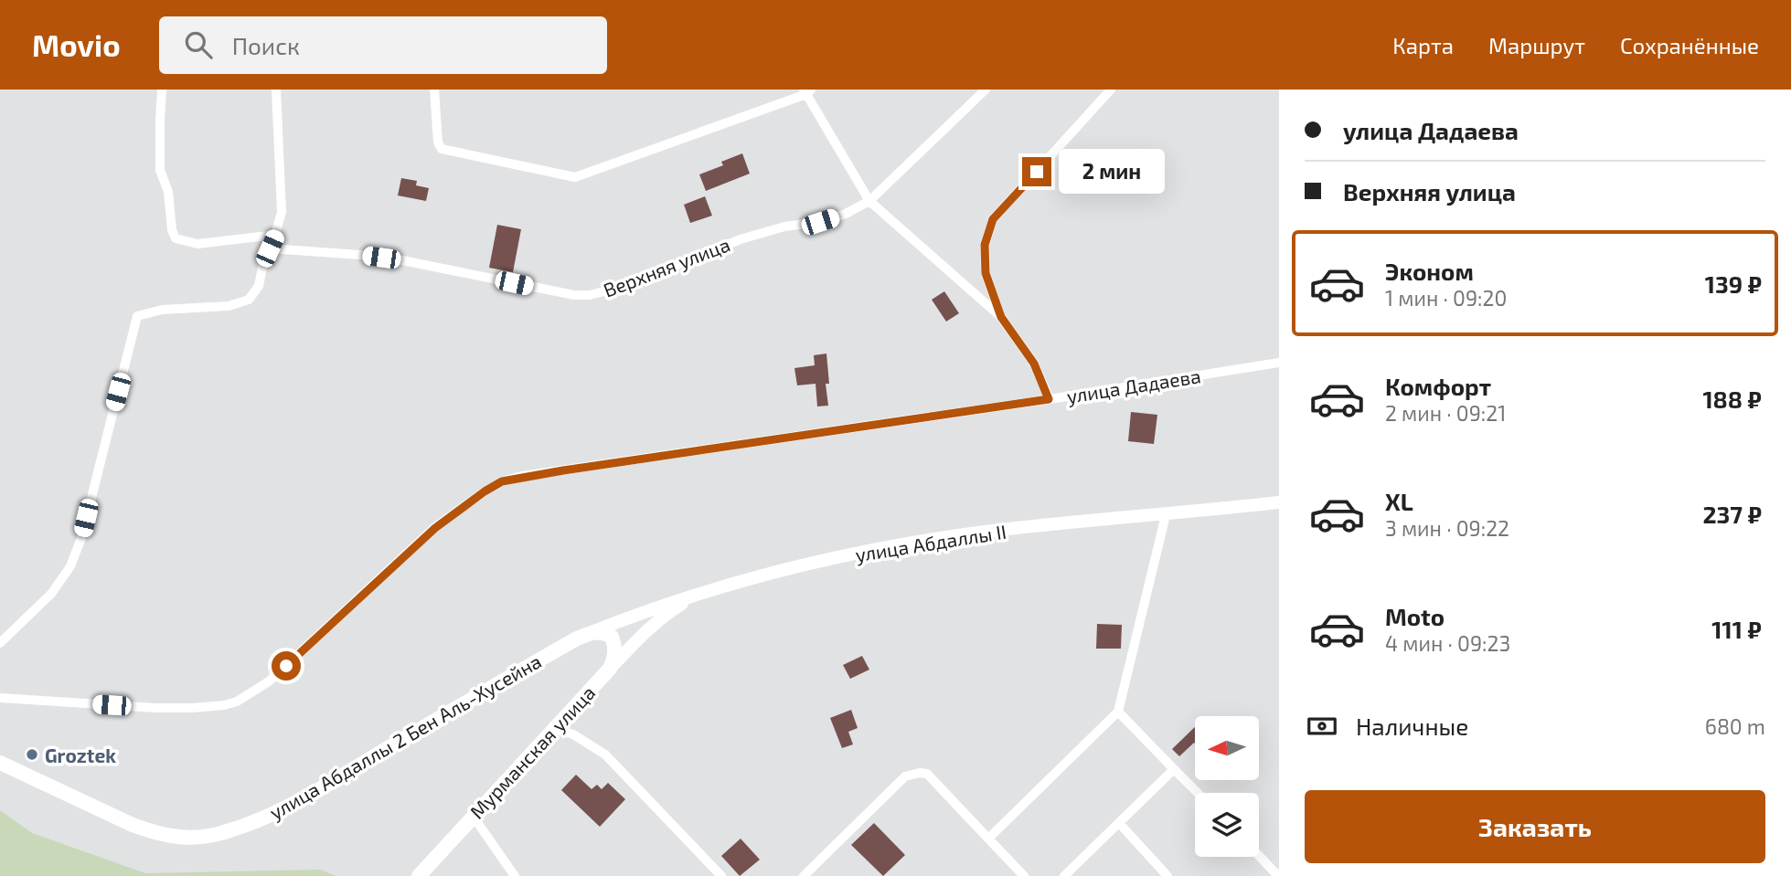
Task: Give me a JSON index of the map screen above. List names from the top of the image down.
{
  "streets": {
    "main road": ["улица Абдаллы 2 Бен Аль-Хусейна", "Мурманская улица"],
    "street": ["Верхняя улица", "улица Дадаева", "улица Абдаллы II"]
  },
  "crossings": [
    ["улица Абдаллы II", "улица Абдаллы 2 Бен Аль-Хусейна"],
    ["улица Абдаллы II", "Мурманская улица"],
    ["улица Абдаллы 2 Бен Аль-Хусейна", "Мурманская улица"]
  ],
  "places": ["Groztek"],
  "north": "left",
  "page": {
    "header": "Movio",
    "search": "Поиск",
    "nav": ["Карта", "Маршрут", "Сохранённые"],
    "banner": ["улица Дадаева", "Верхняя улица"],
    "bubble": "2 мин",
    "list": [
      {
        "name": "Эконом",
        "note": "1 мин · 09:20",
        "value": "139 ₽"
      },
      {
        "name": "Комфорт",
        "note": "2 мин · 09:21",
        "value": "188 ₽"
      },
      {
        "name": "XL",
        "note": "3 мин · 09:22",
        "value": "237 ₽"
      },
      {
        "name": "Moto",
        "note": "4 мин · 09:23",
        "value": "111 ₽"
      }
    ],
    "pay": ["Наличные", "680 m"],
    "buttons": "Заказать"
  }
}
